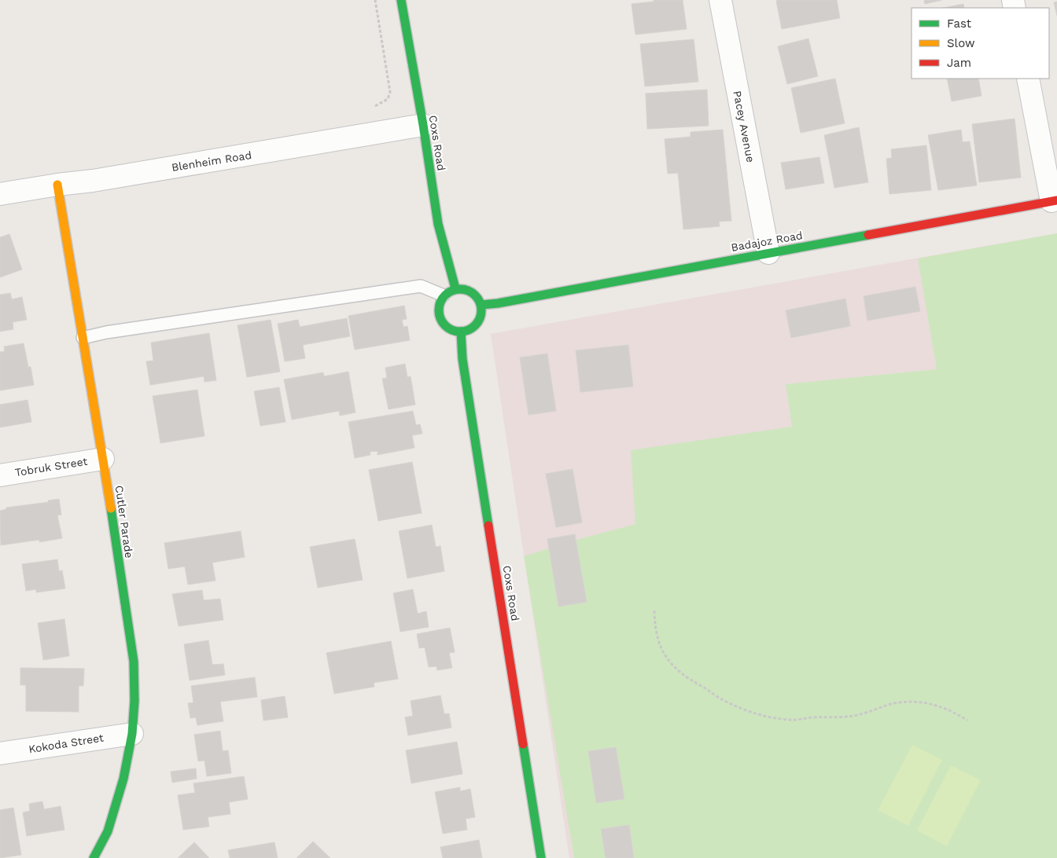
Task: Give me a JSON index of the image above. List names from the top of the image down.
{
  "streets": {
    "street": [
      "Pacey Avenue",
      "Coxs Road",
      "Blenheim Road",
      "Badajoz Road",
      "Tobruk Street",
      "Cutler Parade",
      "Kokoda Street"
    ]
  },
  "crossings": [
    ["Pacey Avenue", "Badajoz Road"],
    ["Coxs Road", "Blenheim Road"],
    ["Coxs Road", "Badajoz Road"],
    ["Blenheim Road", "Cutler Parade"],
    ["Tobruk Street", "Cutler Parade"],
    ["Cutler Parade", "Kokoda Street"]
  ],
  "legend": ["Fast", "Slow", "Jam"]
}
